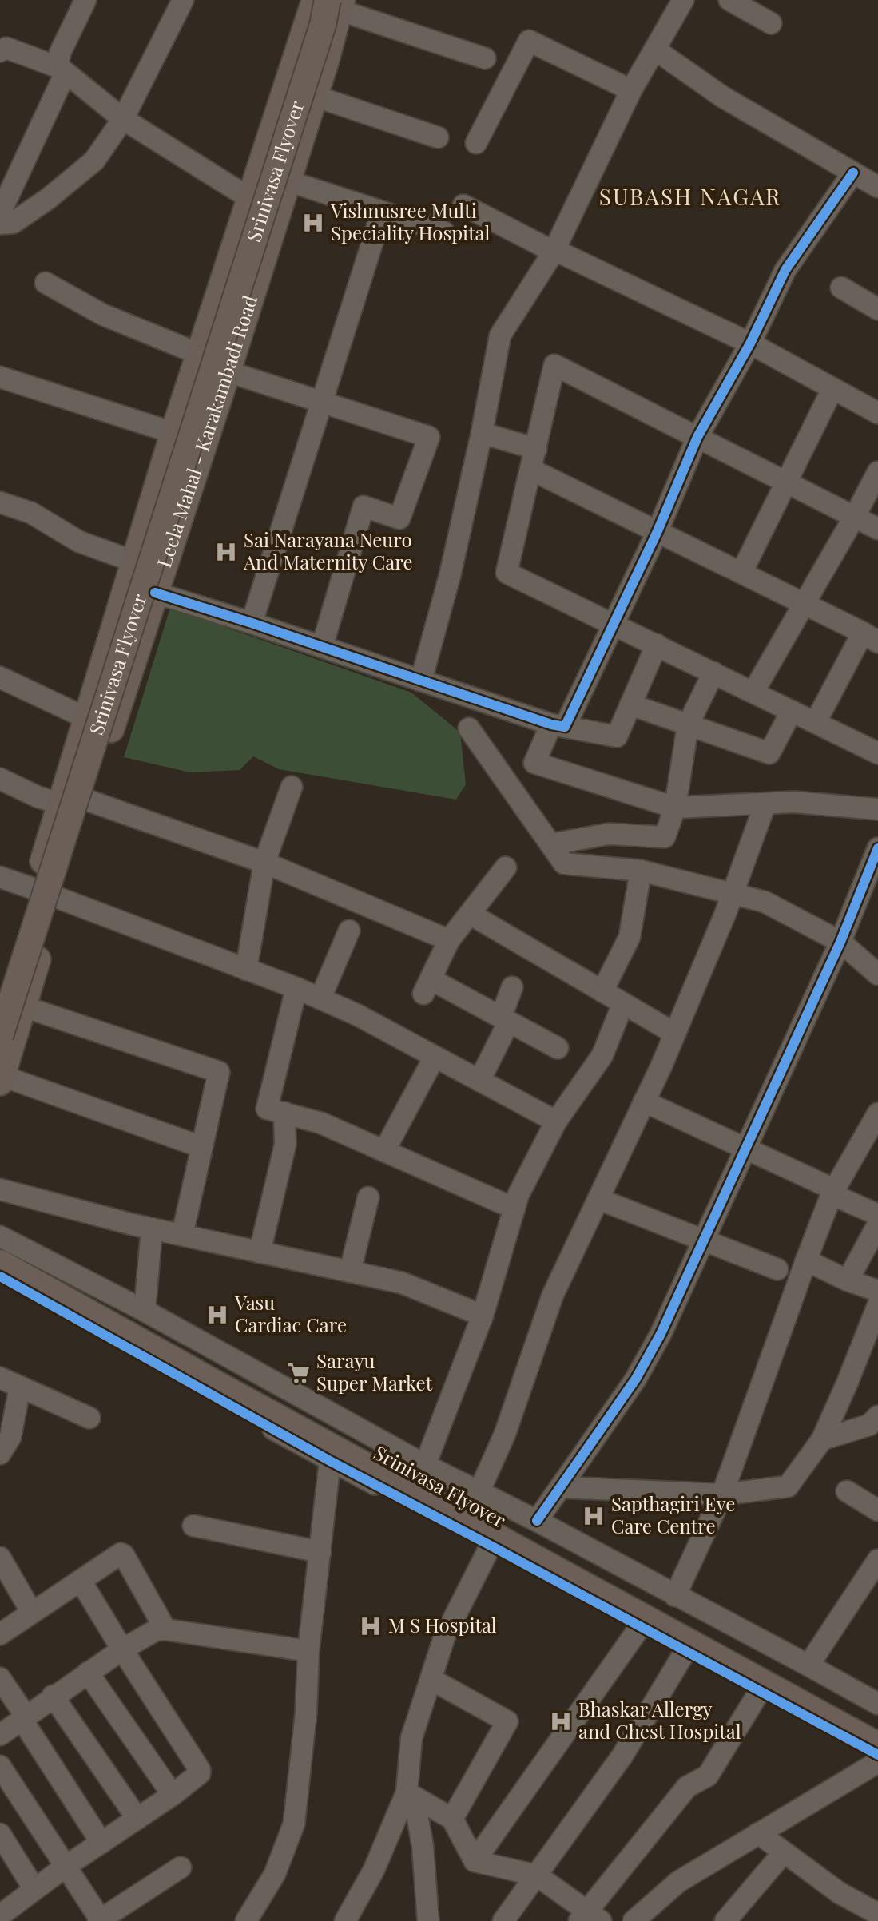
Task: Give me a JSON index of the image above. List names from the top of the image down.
{
  "streets": {
    "main road": ["Srinivasa Flyover", "Leela Mahal - Karakambadi Road"]
  },
  "crossings": [
    ["Srinivasa Flyover", "Leela Mahal - Karakambadi Road"]
  ],
  "districts": ["SUBASH NAGAR"],
  "places": {
    "hospital": [
      "Vishnusree Multi Speciality Hospital",
      "Sai Narayana Neuro And Maternity Care",
      "Vasu Cardiac Care",
      "Sapthagiri Eye Care Centre",
      "M S Hospital",
      "Bhaskar Allergy and Chest Hospital"
    ],
    "supermarket": ["Sarayu Super Market"]
  }
}
